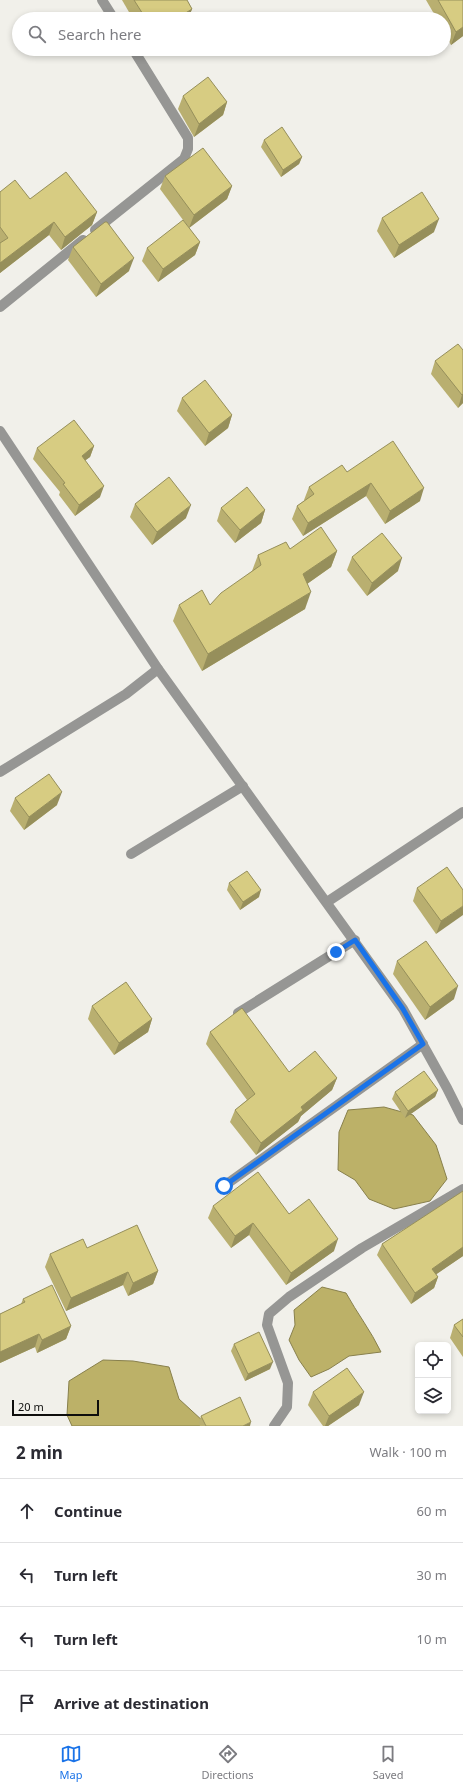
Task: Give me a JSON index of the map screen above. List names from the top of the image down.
{
  "scale_bar": "20 m",
  "page": {
    "search": "Search here",
    "scale": "20 m",
    "heading": ["2 min", "Walk · 100 m"],
    "list": [
      ["Continue", "60 m"],
      ["Turn left", "30 m"],
      ["Turn left", "10 m"],
      "Arrive at destination"
    ],
    "nav": ["Map", "Directions", "Saved"]
  }
}
